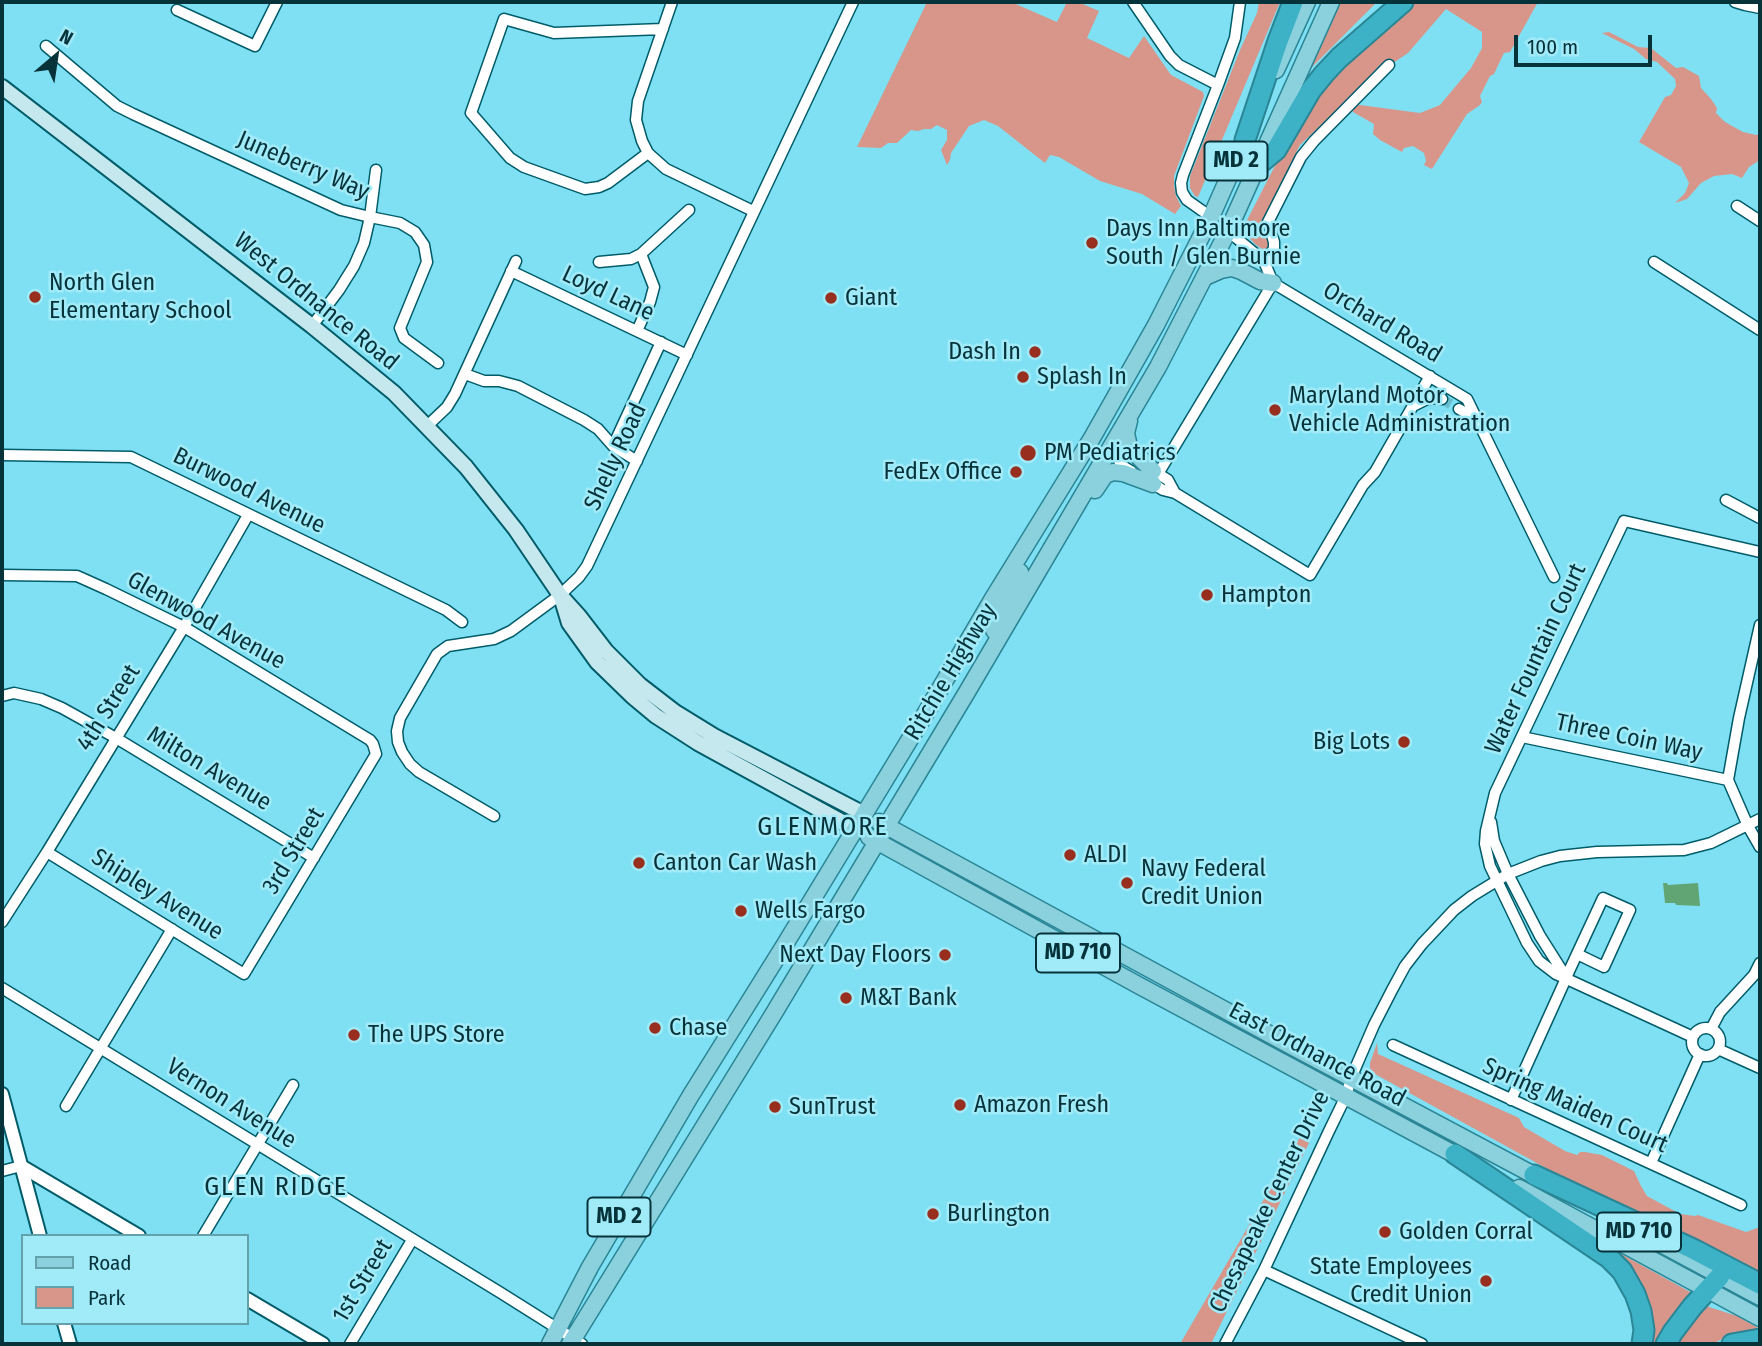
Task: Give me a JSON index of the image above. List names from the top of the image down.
{
  "streets": {
    "main road": [
      "MD 2",
      "West Ordnance Road",
      "Ritchie Highway",
      "MD 710",
      "East Ordnance Road"
    ],
    "street": [
      "Juneberry Way",
      "Loyd Lane",
      "Orchard Road",
      "Shelly Road",
      "Burwood Avenue",
      "Glenwood Avenue",
      "Water Fountain Court",
      "4th Street",
      "Three Coin Way",
      "Milton Avenue",
      "3rd Street",
      "Shipley Avenue",
      "Vernon Avenue",
      "Spring Maiden Court",
      "Chesapeake Center Drive",
      "1st Street"
    ]
  },
  "crossings": [
    ["Loyd Lane", "Shelly Road"],
    ["West Ordnance Road", "Shelly Road"],
    ["West Ordnance Road", "Ritchie Highway"],
    ["West Ordnance Road", "East Ordnance Road"],
    ["Burwood Avenue", "4th Street"],
    ["Glenwood Avenue", "4th Street"],
    ["Glenwood Avenue", "3rd Street"],
    ["Water Fountain Court", "Three Coin Way"],
    ["Water Fountain Court", "Chesapeake Center Drive"],
    ["Ritchie Highway", "East Ordnance Road"],
    ["Ritchie Highway", "Vernon Avenue"],
    ["4th Street", "Milton Avenue"],
    ["4th Street", "Shipley Avenue"],
    ["Milton Avenue", "3rd Street"],
    ["3rd Street", "Shipley Avenue"],
    ["East Ordnance Road", "Chesapeake Center Drive"],
    ["Vernon Avenue", "1st Street"]
  ],
  "districts": ["GLENMORE", "GLEN RIDGE"],
  "places": [
    "Days Inn Baltimore South / Glen Burnie",
    "North Glen Elementary School",
    "Giant",
    "Dash In",
    "Splash In",
    "Maryland Motor Vehicle Administration",
    "PM Pediatrics",
    "FedEx Office",
    "Hampton",
    "Big Lots",
    "ALDI",
    "Canton Car Wash",
    "Navy Federal Credit Union",
    "Wells Fargo",
    "Next Day Floors",
    "M&T Bank",
    "Chase",
    "The UPS Store",
    "Amazon Fresh",
    "SunTrust",
    "Burlington",
    "Golden Corral",
    "State Employees Credit Union"
  ],
  "legend": ["Road", "Park"],
  "scale_bar": "100 m",
  "north": "top right"
}
